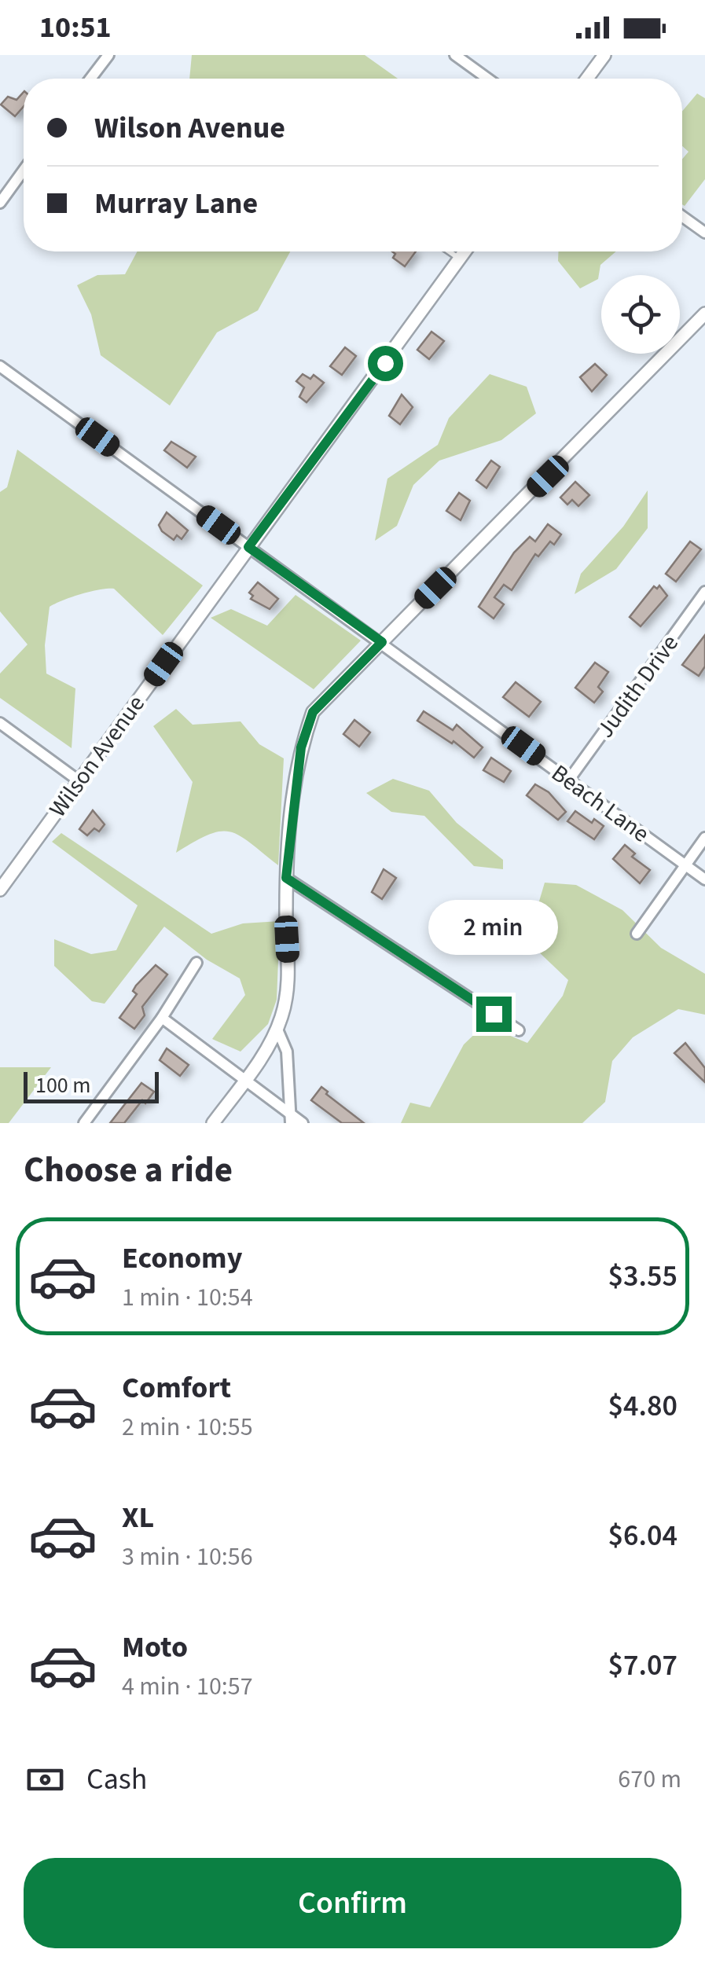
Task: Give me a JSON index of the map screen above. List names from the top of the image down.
{
  "streets": {
    "street": ["Judith Drive", "Wilson Avenue", "Beach Lane"]
  },
  "crossings": [
    ["Judith Drive", "Beach Lane"],
    ["Wilson Avenue", "Beach Lane"]
  ],
  "scale_bar": "100 m",
  "page": {
    "status": "10:51",
    "banner": ["Wilson Avenue", "Murray Lane"],
    "bubble": "2 min",
    "scale": "100 m",
    "heading": "Choose a ride",
    "list": [
      {
        "name": "Economy",
        "note": "1 min · 10:54",
        "value": "$3.55"
      },
      {
        "name": "Comfort",
        "note": "2 min · 10:55",
        "value": "$4.80"
      },
      {
        "name": "XL",
        "note": "3 min · 10:56",
        "value": "$6.04"
      },
      {
        "name": "Moto",
        "note": "4 min · 10:57",
        "value": "$7.07"
      }
    ],
    "pay": ["Cash", "670 m"],
    "buttons": "Confirm"
  }
}
